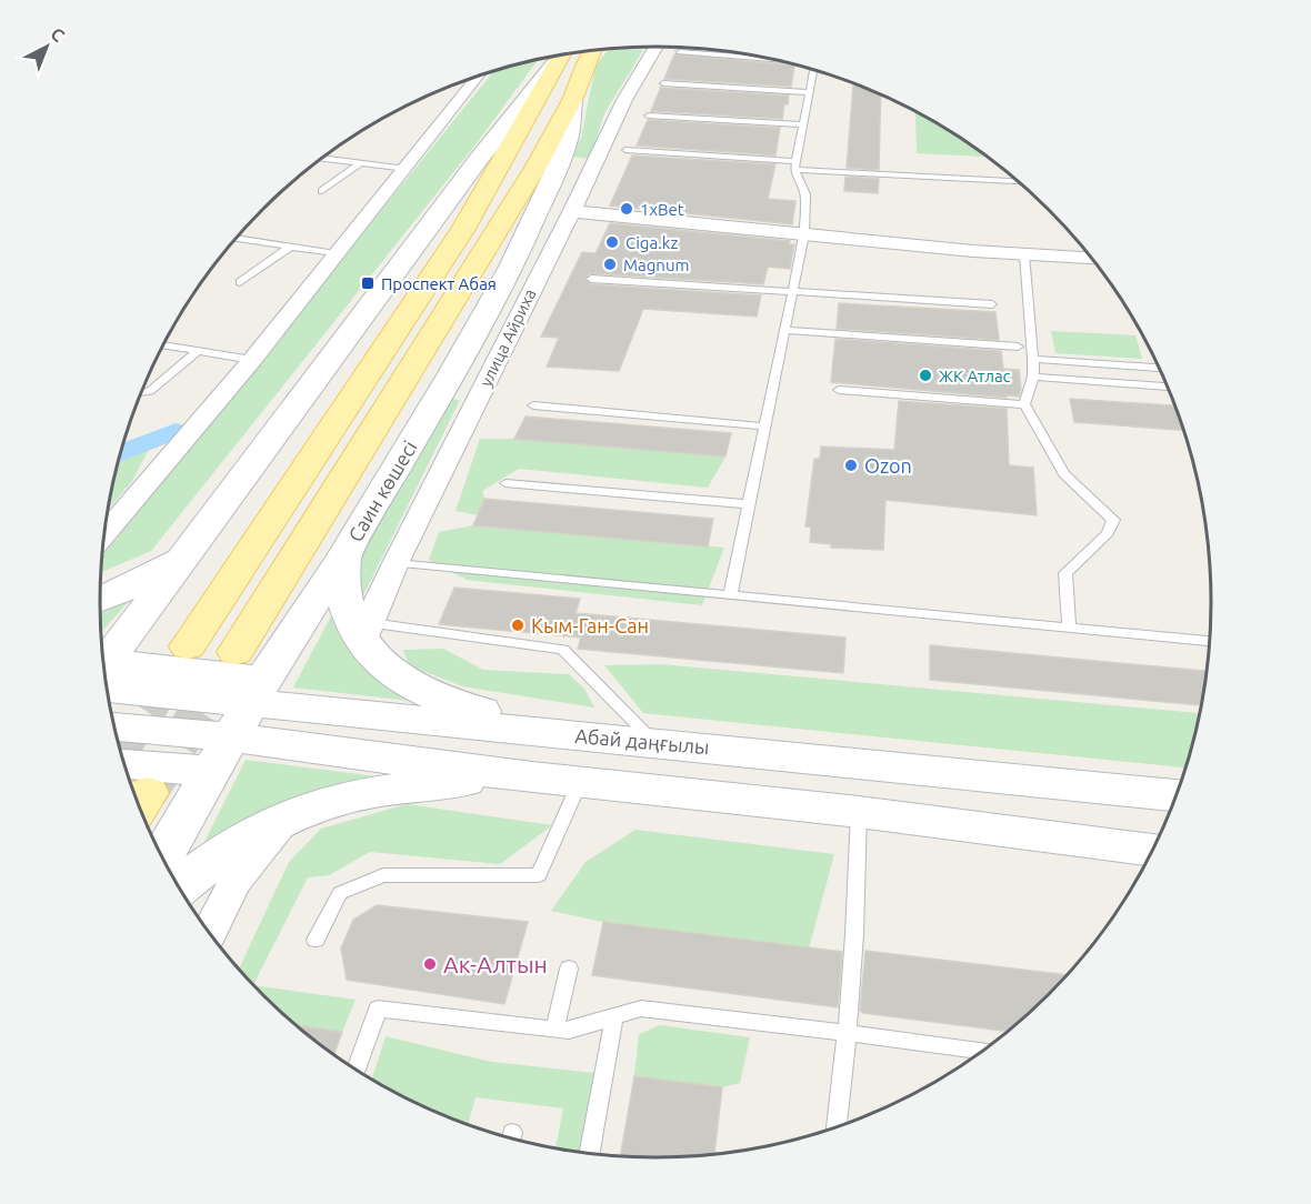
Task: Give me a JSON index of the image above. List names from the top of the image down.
{
  "streets": {
    "main road": ["Саин көшесі", "Абай даңғылы"],
    "street": ["улица Айриха"]
  },
  "crossings": [
    ["Саин көшесі", "Абай даңғылы"]
  ],
  "places": {
    "other": [
      "1xBet",
      "Ciga.kz",
      "Magnum",
      "ЖК Атлас",
      "Ozon",
      "Кым-Ган-Сан",
      "Ак-Алтын"
    ],
    "transit": ["Проспект Абая"]
  },
  "north": "top right"
}
